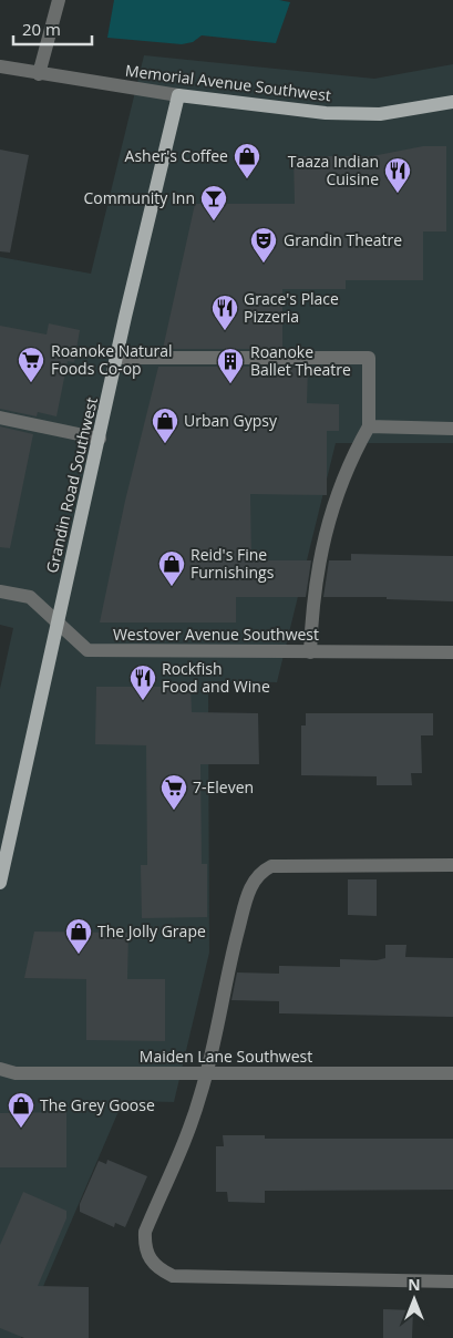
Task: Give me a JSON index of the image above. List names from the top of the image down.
{
  "streets": {
    "main road": ["Memorial Avenue Southwest", "Grandin Road Southwest"],
    "street": ["Westover Avenue Southwest", "Maiden Lane Southwest"]
  },
  "crossings": [
    ["Memorial Avenue Southwest", "Grandin Road Southwest"],
    ["Grandin Road Southwest", "Westover Avenue Southwest"]
  ],
  "places": {
    "shop": [
      "Asher's Coffee",
      "Urban Gypsy",
      "Reid's Fine Furnishings",
      "The Jolly Grape",
      "The Grey Goose"
    ],
    "restaurant": ["Taaza Indian Cuisine", "Grace's Place Pizzeria", "Rockfish Food and Wine"],
    "bar": ["Community Inn"],
    "theatre": ["Grandin Theatre"],
    "supermarket": ["Roanoke Natural Foods Co-op", "7-Eleven"],
    "building": ["Roanoke Ballet Theatre"]
  },
  "scale_bar": "20 m",
  "north": "top"
}
